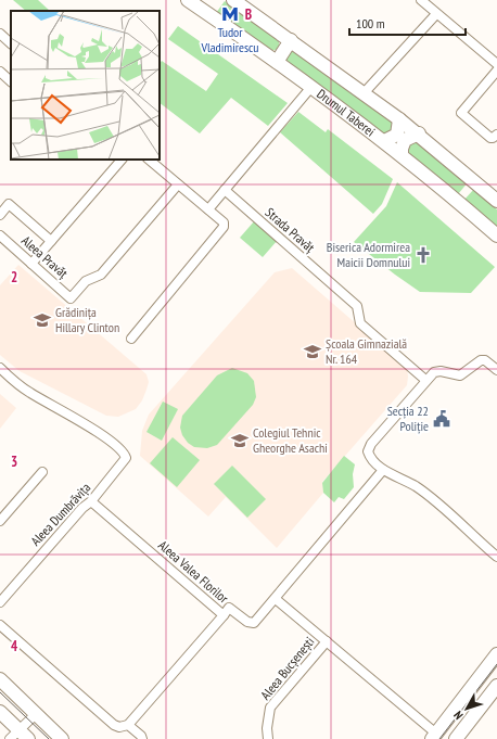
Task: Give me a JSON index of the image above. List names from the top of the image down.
{
  "streets": {
    "main road": ["Drumul Taberei"],
    "street": [
      "Strada Pravăț",
      "Aleea Pravăț",
      "Aleea Dumbrăvița",
      "Aleea Valea Florilor",
      "Aleea Bucșenești"
    ]
  },
  "crossings": [
    ["Aleea Dumbrăvița", "Aleea Valea Florilor"]
  ],
  "places": {
    "metro station": ["Tudor Vladimirescu"],
    "church": ["Biserica Adormirea Maicii Domnului"],
    "school or university": ["Grădinița Hillary Clinton", "Școala Gimnazială Nr. 164", "Colegiul Tehnic Gheorghe Asachi"],
    "public building": ["Secția 22 Poliție"]
  },
  "scale_bar": "100 m",
  "north": "bottom left",
  "grid": {
    "columns": ["B"],
    "rows": ["2", "3", "4"]
  }
}
